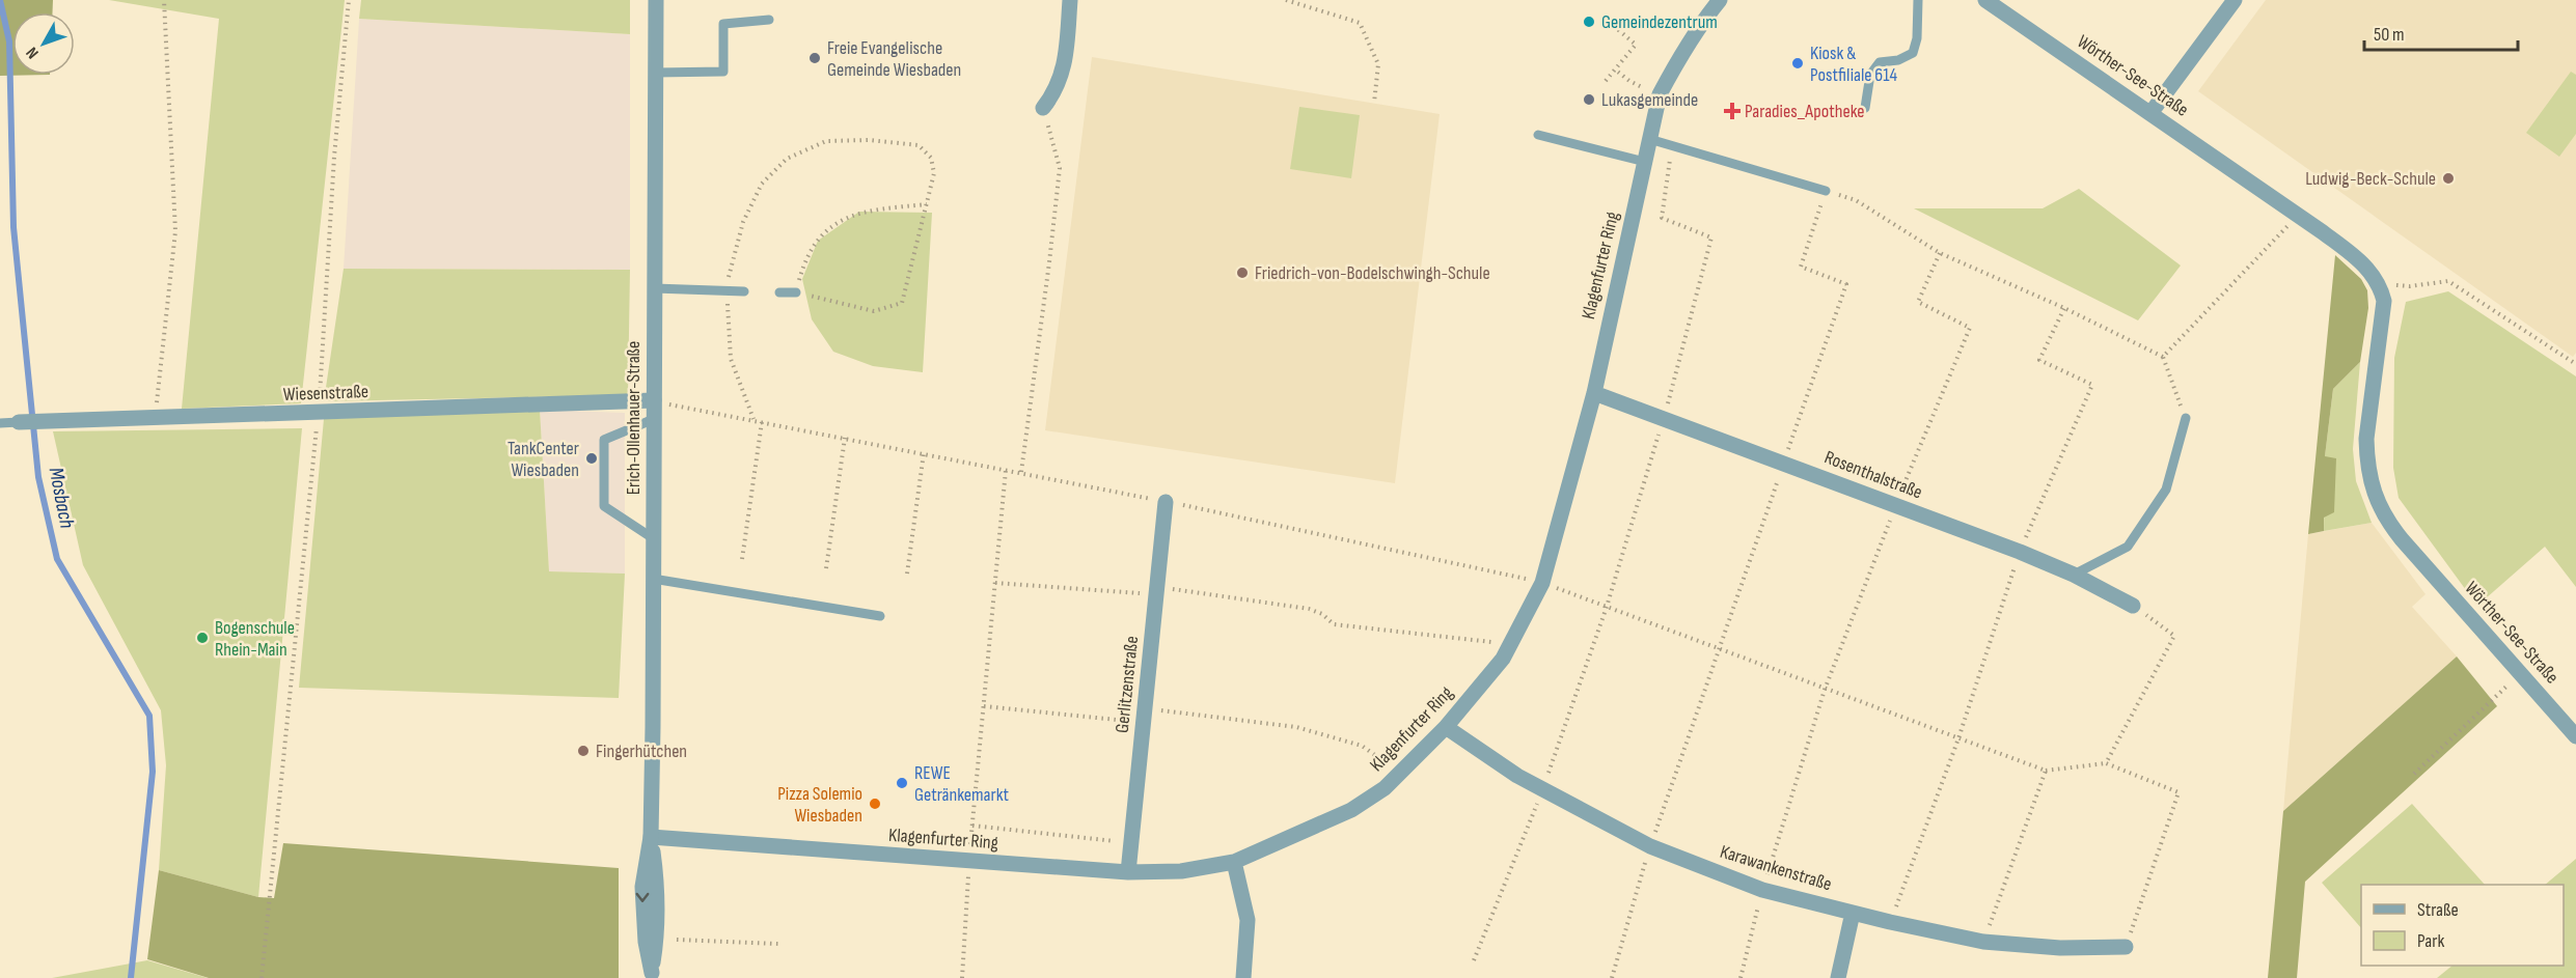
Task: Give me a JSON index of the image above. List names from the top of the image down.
{
  "streets": {
    "street": [
      "Wörther-See-Straße",
      "Klagenfurter Ring",
      "Wiesenstraße",
      "Erich-Ollenhauer-Straße",
      "Rosenthalstraße",
      "Gerlitzenstraße",
      "Karawankenstraße"
    ]
  },
  "crossings": [
    ["Klagenfurter Ring", "Erich-Ollenhauer-Straße"],
    ["Klagenfurter Ring", "Rosenthalstraße"],
    ["Klagenfurter Ring", "Gerlitzenstraße"],
    ["Klagenfurter Ring", "Karawankenstraße"],
    ["Wiesenstraße", "Erich-Ollenhauer-Straße"]
  ],
  "water": ["Mosbach"],
  "places": {
    "other": [
      "Gemeindezentrum",
      "Freie Evangelische Gemeinde Wiesbaden",
      "Kiosk & Postfiliale 614",
      "Lukasgemeinde",
      "Ludwig-Beck-Schule",
      "Friedrich-von-Bodelschwingh-Schule",
      "TankCenter Wiesbaden",
      "Bogenschule Rhein-Main",
      "Fingerhütchen",
      "REWE Getränkemarkt",
      "Pizza Solemio Wiesbaden"
    ],
    "health": ["Paradies_Apotheke"]
  },
  "legend": ["Straße", "Park"],
  "scale_bar": "50 m",
  "north": "bottom left"
}
